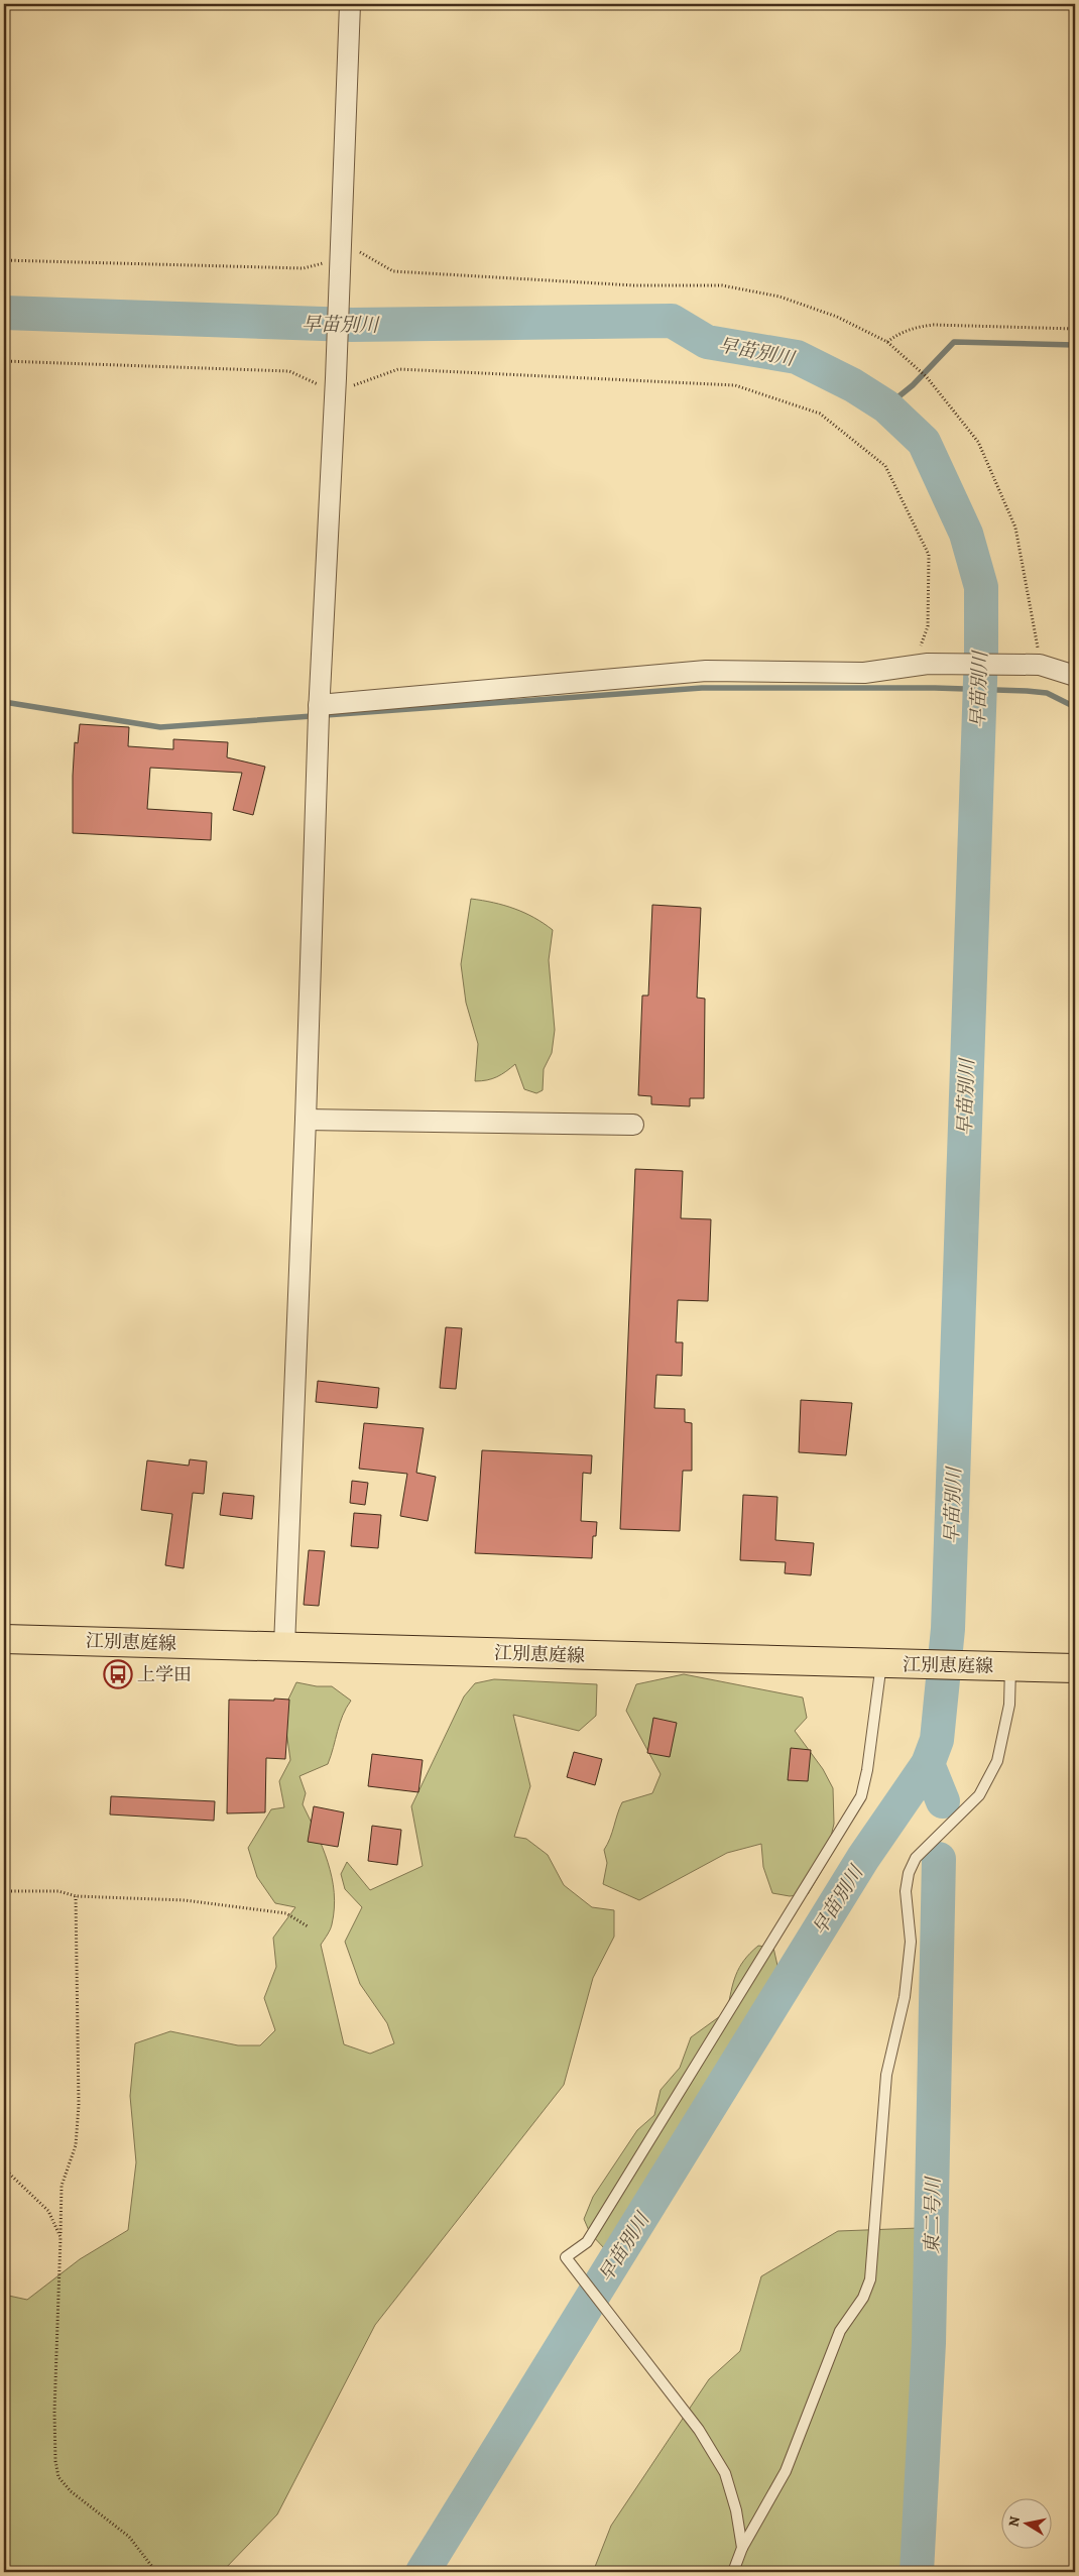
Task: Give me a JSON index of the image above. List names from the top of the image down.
{
  "streets": {
    "main road": ["江別恵庭線"]
  },
  "water": ["早苗別川", "東二号川"],
  "places": {
    "bus stop": ["上学田"]
  },
  "north": "left"
}
